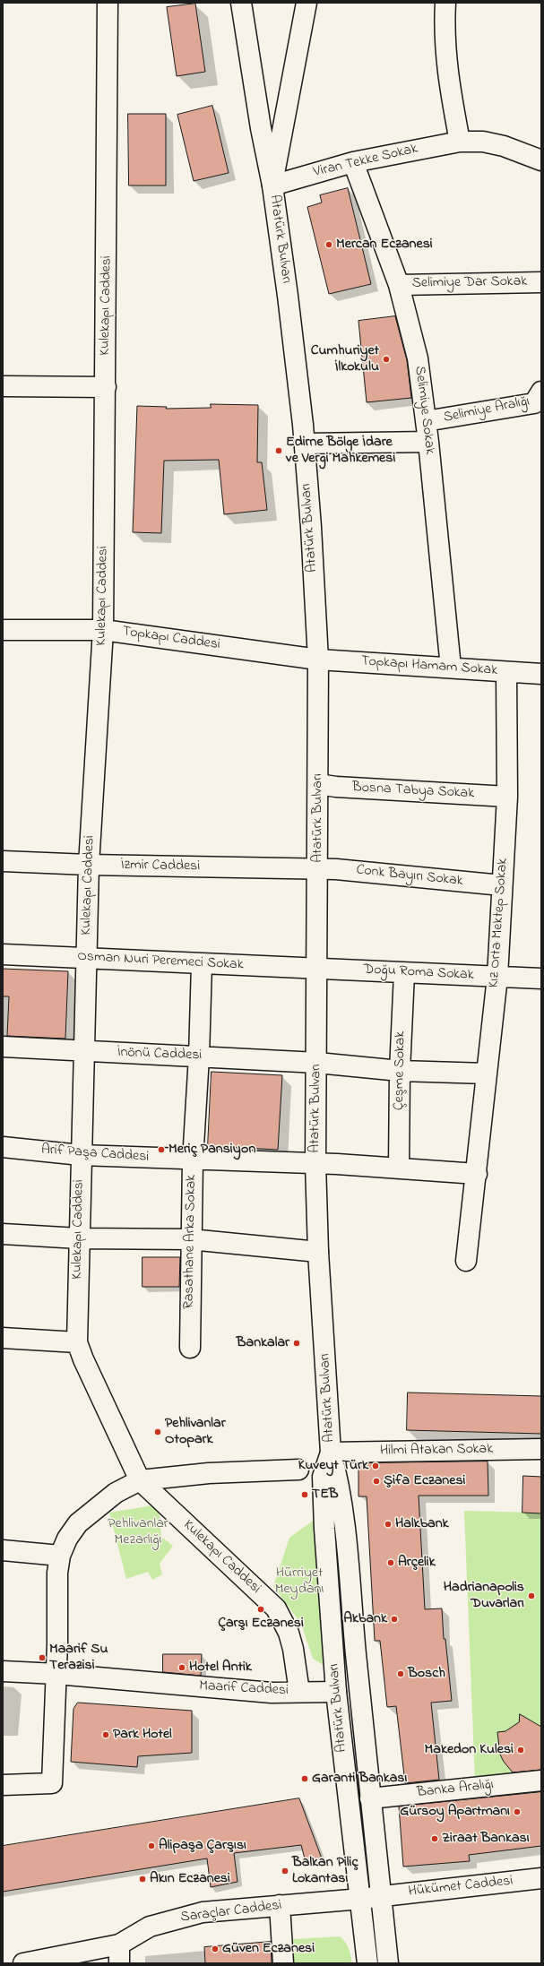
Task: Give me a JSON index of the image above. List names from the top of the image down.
{
  "streets": {
    "street": [
      "Viran Tekke Sokak",
      "Atatürk Bulvarı",
      "Selimiye Dar Sokak",
      "Kulekapı Caddesi",
      "Selimiye Sokak",
      "Selimiye Aralığı",
      "Topkapı Caddesi",
      "Topkapı Hamam Sokak",
      "Bosna Tabya Sokak",
      "İzmir Caddesi",
      "Conk Bayırı Sokak",
      "Kız Orta Mektep Sokak",
      "Osman Nuri Peremeci Sokak",
      "Doğu Roma Sokak",
      "İnönü Caddesi",
      "Çeşme Sokak",
      "Arif Paşa Caddesi",
      "Rasathane Arka Sokak",
      "Hilmi Atakan Sokak",
      "Maarif Caddesi",
      "Banka Aralığı",
      "Hükümet Caddesi",
      "Saraçlar Caddesi"
    ]
  },
  "crossings": [
    ["Viran Tekke Sokak", "Atatürk Bulvarı"],
    ["Viran Tekke Sokak", "Selimiye Sokak"],
    ["Atatürk Bulvarı", "Topkapı Caddesi"],
    ["Atatürk Bulvarı", "Topkapı Hamam Sokak"],
    ["Atatürk Bulvarı", "Bosna Tabya Sokak"],
    ["Atatürk Bulvarı", "İzmir Caddesi"],
    ["Atatürk Bulvarı", "Conk Bayırı Sokak"],
    ["Atatürk Bulvarı", "Osman Nuri Peremeci Sokak"],
    ["Atatürk Bulvarı", "Doğu Roma Sokak"],
    ["Atatürk Bulvarı", "İnönü Caddesi"],
    ["Atatürk Bulvarı", "Arif Paşa Caddesi"],
    ["Atatürk Bulvarı", "Hilmi Atakan Sokak"],
    ["Atatürk Bulvarı", "Maarif Caddesi"],
    ["Atatürk Bulvarı", "Banka Aralığı"],
    ["Atatürk Bulvarı", "Hükümet Caddesi"],
    ["Atatürk Bulvarı", "Saraçlar Caddesi"],
    ["Selimiye Dar Sokak", "Selimiye Sokak"],
    ["Kulekapı Caddesi", "Topkapı Caddesi"],
    ["Kulekapı Caddesi", "İzmir Caddesi"],
    ["Kulekapı Caddesi", "Osman Nuri Peremeci Sokak"],
    ["Kulekapı Caddesi", "İnönü Caddesi"],
    ["Kulekapı Caddesi", "Arif Paşa Caddesi"],
    ["Kulekapı Caddesi", "Maarif Caddesi"],
    ["Selimiye Sokak", "Selimiye Aralığı"],
    ["Selimiye Sokak", "Topkapı Hamam Sokak"],
    ["Topkapı Caddesi", "Topkapı Hamam Sokak"],
    ["Topkapı Hamam Sokak", "Kız Orta Mektep Sokak"],
    ["Bosna Tabya Sokak", "Kız Orta Mektep Sokak"],
    ["İzmir Caddesi", "Conk Bayırı Sokak"],
    ["Conk Bayırı Sokak", "Kız Orta Mektep Sokak"],
    ["Kız Orta Mektep Sokak", "Doğu Roma Sokak"],
    ["Kız Orta Mektep Sokak", "İnönü Caddesi"],
    ["Kız Orta Mektep Sokak", "Arif Paşa Caddesi"],
    ["Osman Nuri Peremeci Sokak", "Doğu Roma Sokak"],
    ["Osman Nuri Peremeci Sokak", "Rasathane Arka Sokak"],
    ["Doğu Roma Sokak", "Çeşme Sokak"],
    ["İnönü Caddesi", "Çeşme Sokak"],
    ["İnönü Caddesi", "Rasathane Arka Sokak"],
    ["Çeşme Sokak", "Arif Paşa Caddesi"],
    ["Arif Paşa Caddesi", "Rasathane Arka Sokak"],
    ["Hükümet Caddesi", "Saraçlar Caddesi"]
  ],
  "parks": ["Pehlivanlar Mezarlığı", "Hürriyet Meydanı"],
  "places": [
    "Mercan Eczanesi",
    "Cumhuriyet İlkokulu",
    "Edirne Bölge İdare ve Vergi Mahkemesi",
    "Meriç Pansiyon",
    "Bankalar",
    "Pehlivanlar Otopark",
    "Kuveyt Türk",
    "Şifa Eczanesi",
    "TEB",
    "Halkbank",
    "Arçelik",
    "Hadrianapolis Duvarları",
    "Çarşı Eczanesi",
    "Akbank",
    "Maarif Su Terazisi",
    "Hotel Antik",
    "Bosch",
    "Park Hotel",
    "Makedon Kulesi",
    "Garanti Bankası",
    "Gürsoy Apartmanı",
    "Ziraat Bankası",
    "Alipaşa Çarşısı",
    "Balkan Piliç Lokantası",
    "Akın Eczanesi",
    "Güven Eczanesi"
  ]
}
